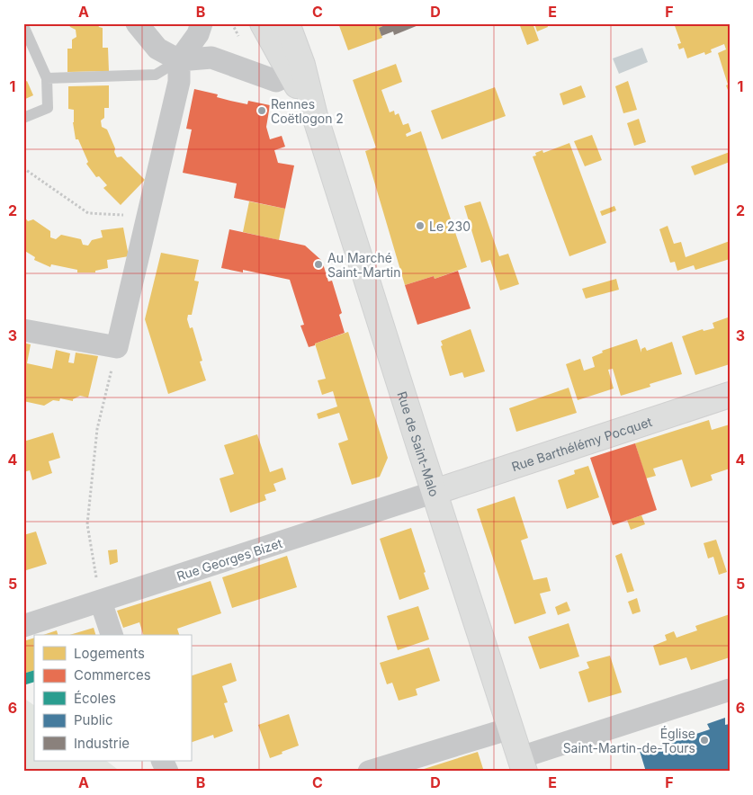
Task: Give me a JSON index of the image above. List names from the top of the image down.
{
  "streets": {
    "main road": ["Rue Barthélémy Pocquet", "Rue de Saint-Malo"],
    "street": ["Rue Georges Bizet"]
  },
  "crossings": [
    ["Rue Barthélémy Pocquet", "Rue de Saint-Malo"],
    ["Rue Barthélémy Pocquet", "Rue Georges Bizet"],
    ["Rue de Saint-Malo", "Rue Georges Bizet"]
  ],
  "places": [
    "Rennes Coëtlogon 2",
    "Le 230",
    "Au Marché Saint-Martin",
    "Église Saint-Martin-de-Tours"
  ],
  "legend": [
    "Logements",
    "Commerces",
    "Écoles",
    "Public",
    "Industrie"
  ],
  "grid": {
    "columns": [
      "A",
      "B",
      "C",
      "D",
      "E",
      "F"
    ],
    "rows": [
      "1",
      "2",
      "3",
      "4",
      "5",
      "6"
    ]
  }
}
